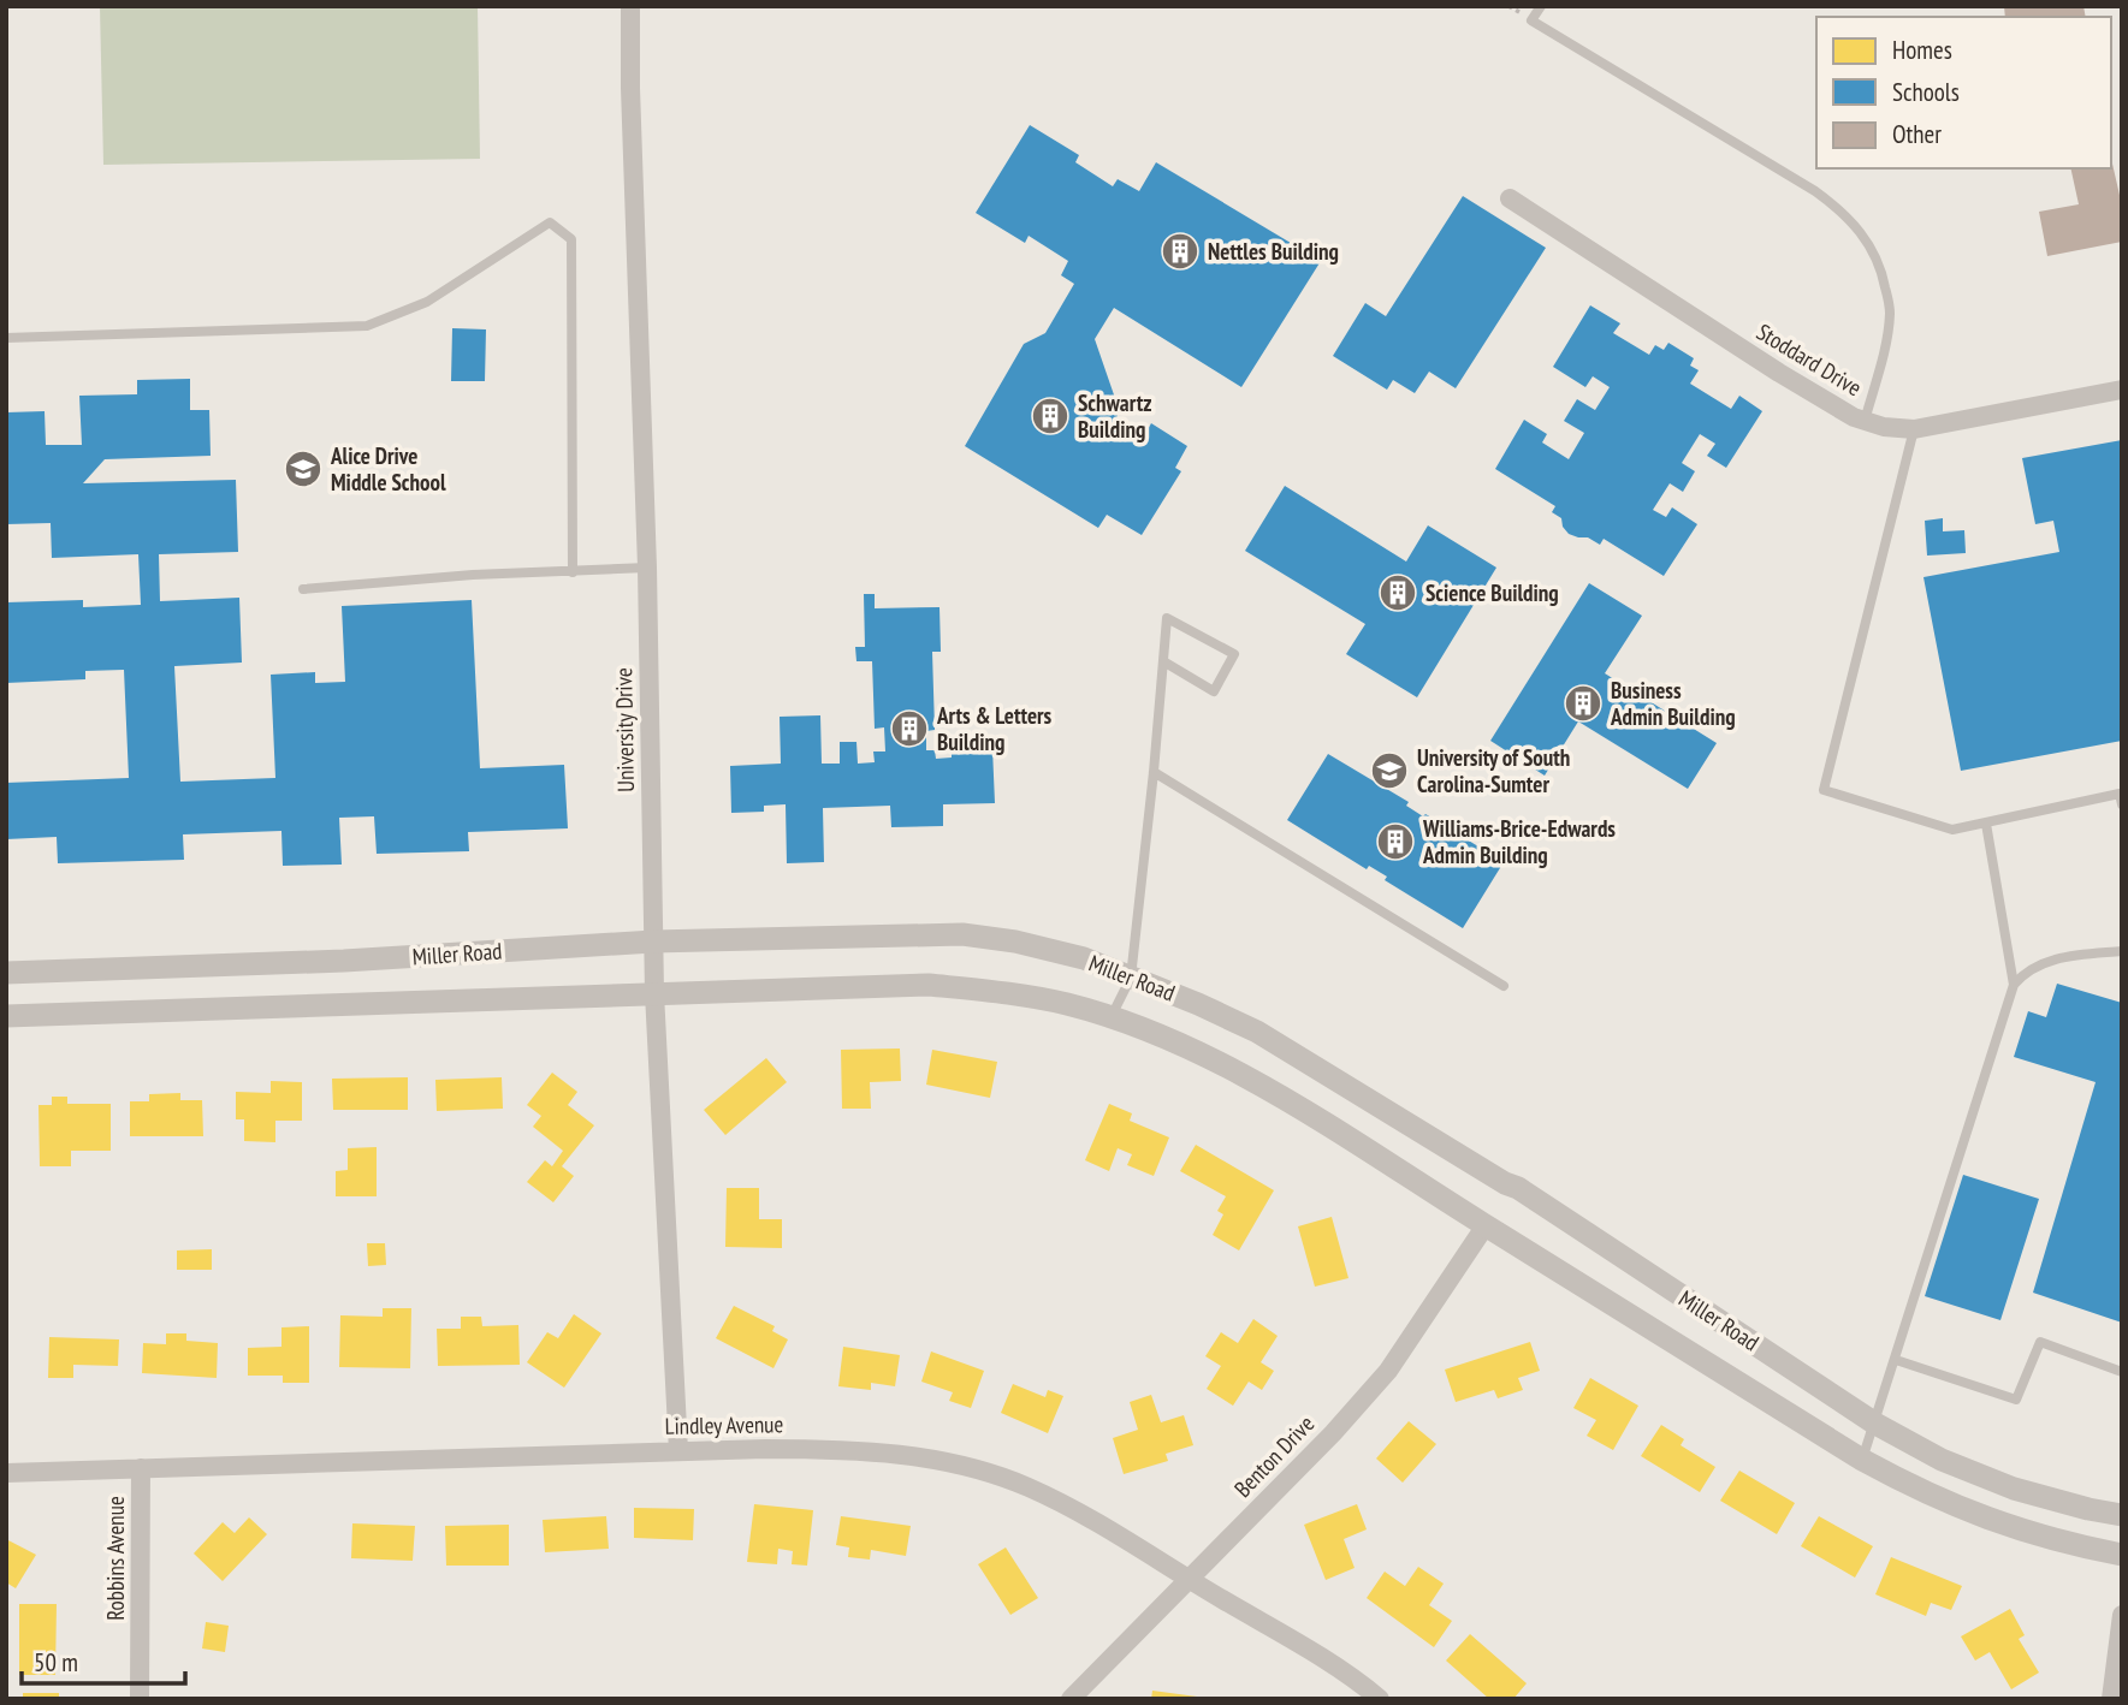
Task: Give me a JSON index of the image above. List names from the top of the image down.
{
  "streets": {
    "street": [
      "Stoddard Drive",
      "University Drive",
      "Miller Road",
      "Lindley Avenue",
      "Benton Drive",
      "Robbins Avenue"
    ]
  },
  "crossings": [
    ["University Drive", "Miller Road"],
    ["University Drive", "Lindley Avenue"],
    ["Miller Road", "Benton Drive"],
    ["Lindley Avenue", "Benton Drive"],
    ["Lindley Avenue", "Robbins Avenue"]
  ],
  "places": {
    "building": [
      "Nettles Building",
      "Schwartz Building",
      "Science Building",
      "Business Admin Building",
      "Arts & Letters Building",
      "Williams-Brice-Edwards Admin Building"
    ],
    "school or university": ["Alice Drive Middle School", "University of South Carolina-Sumter"]
  },
  "legend": ["Homes", "Schools", "Other"],
  "scale_bar": "50 m"
}
